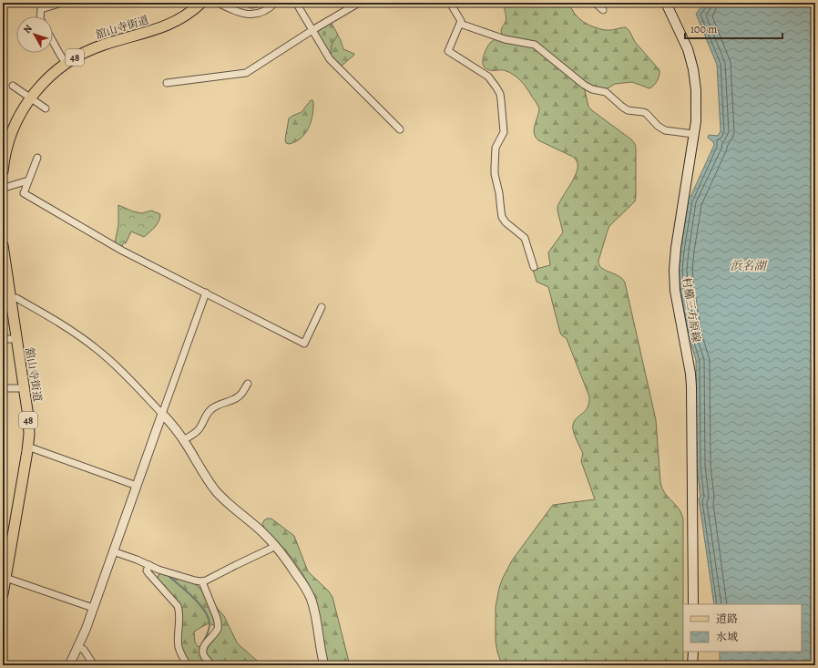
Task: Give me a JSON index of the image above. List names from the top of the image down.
{
  "streets": {
    "main road": ["舘山寺街道", "48", "村櫛三方原線"]
  },
  "water": ["浜名湖"],
  "legend": ["道路", "水域"],
  "scale_bar": "100 m",
  "north": "top left"
}
